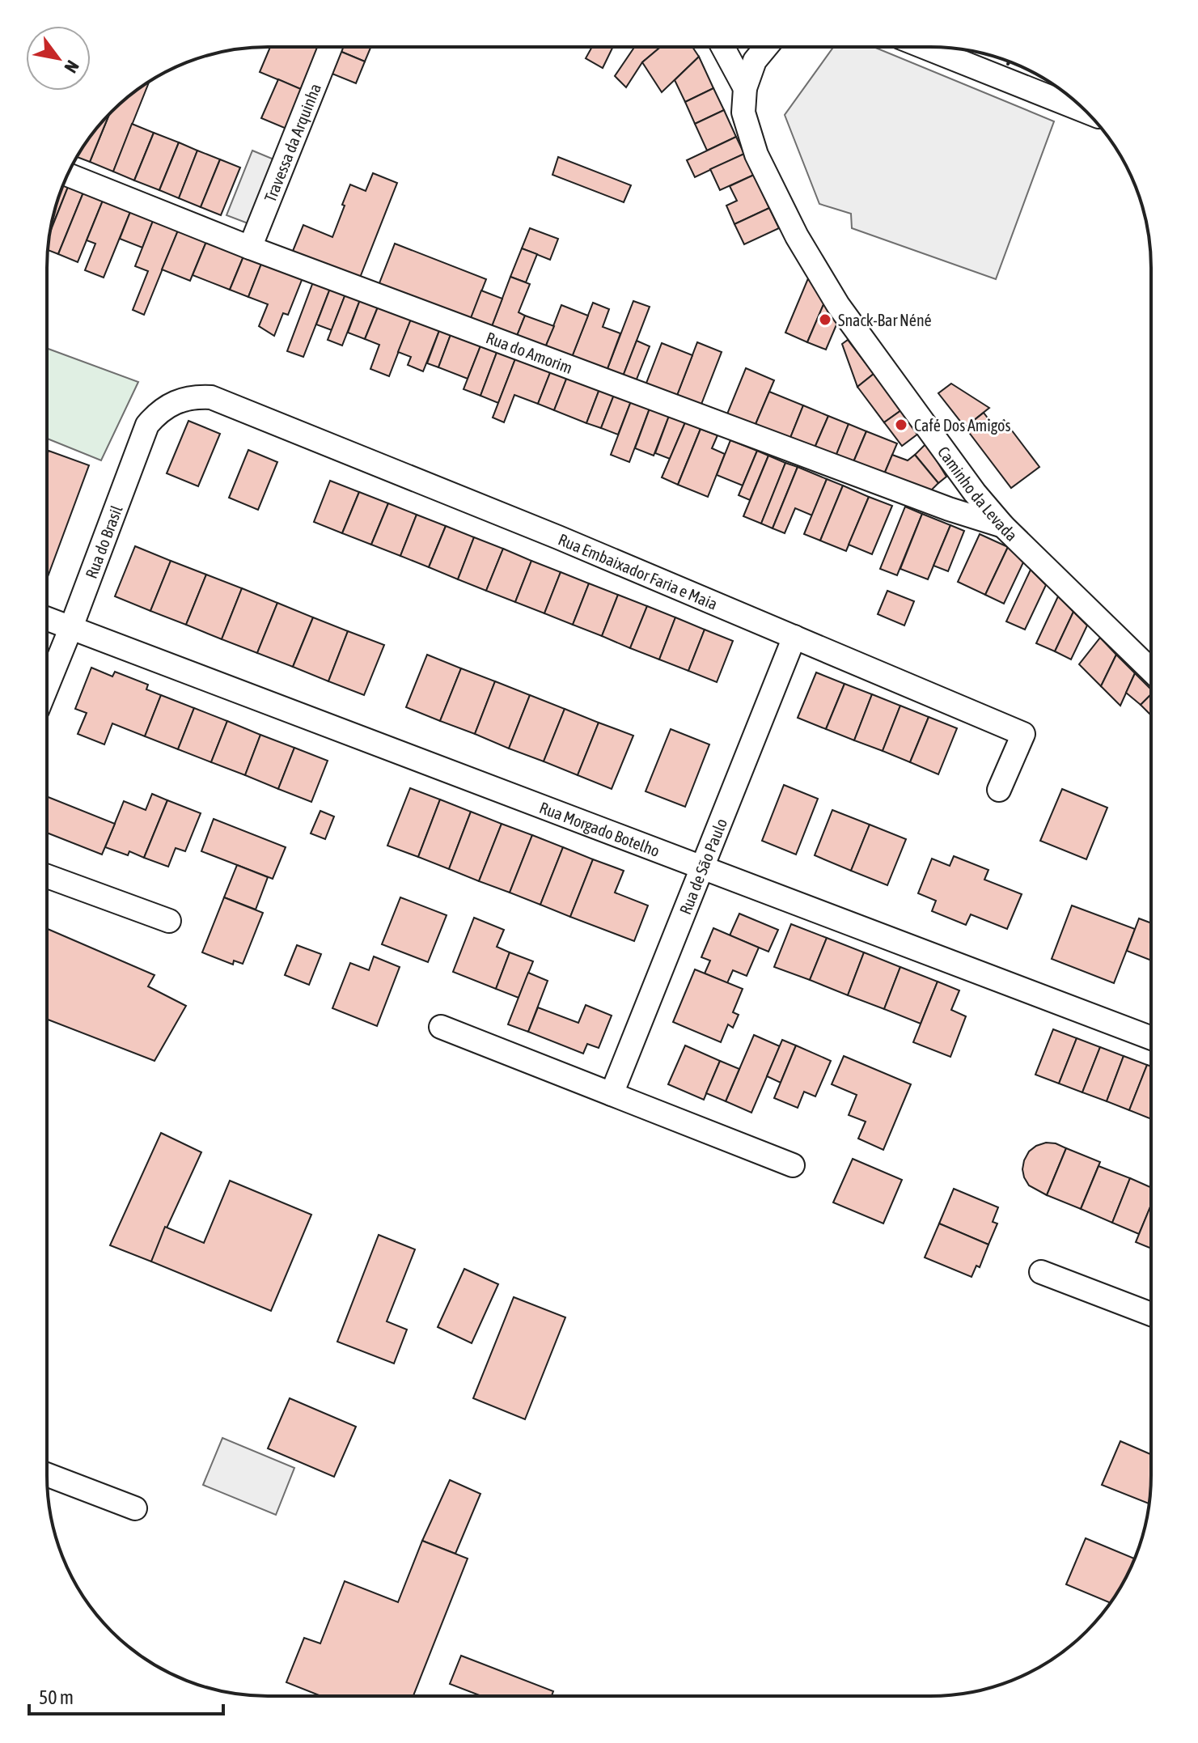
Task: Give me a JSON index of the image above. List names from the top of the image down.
{
  "streets": {
    "street": [
      "Travessa da Arquinha",
      "Rua do Amorim",
      "Caminho da Levada",
      "Rua do Brasil",
      "Rua Embaixador Faria e Maia",
      "Rua Morgado Botelho",
      "Rua de São Paulo"
    ]
  },
  "crossings": [
    ["Travessa da Arquinha", "Rua do Amorim"],
    ["Rua do Amorim", "Caminho da Levada"],
    ["Rua do Brasil", "Rua Embaixador Faria e Maia"],
    ["Rua do Brasil", "Rua Morgado Botelho"],
    ["Rua Embaixador Faria e Maia", "Rua de São Paulo"],
    ["Rua Morgado Botelho", "Rua de São Paulo"]
  ],
  "places": ["Snack-Bar Néné", "Café Dos Amigos"],
  "scale_bar": "50 m",
  "north": "bottom right"
}
